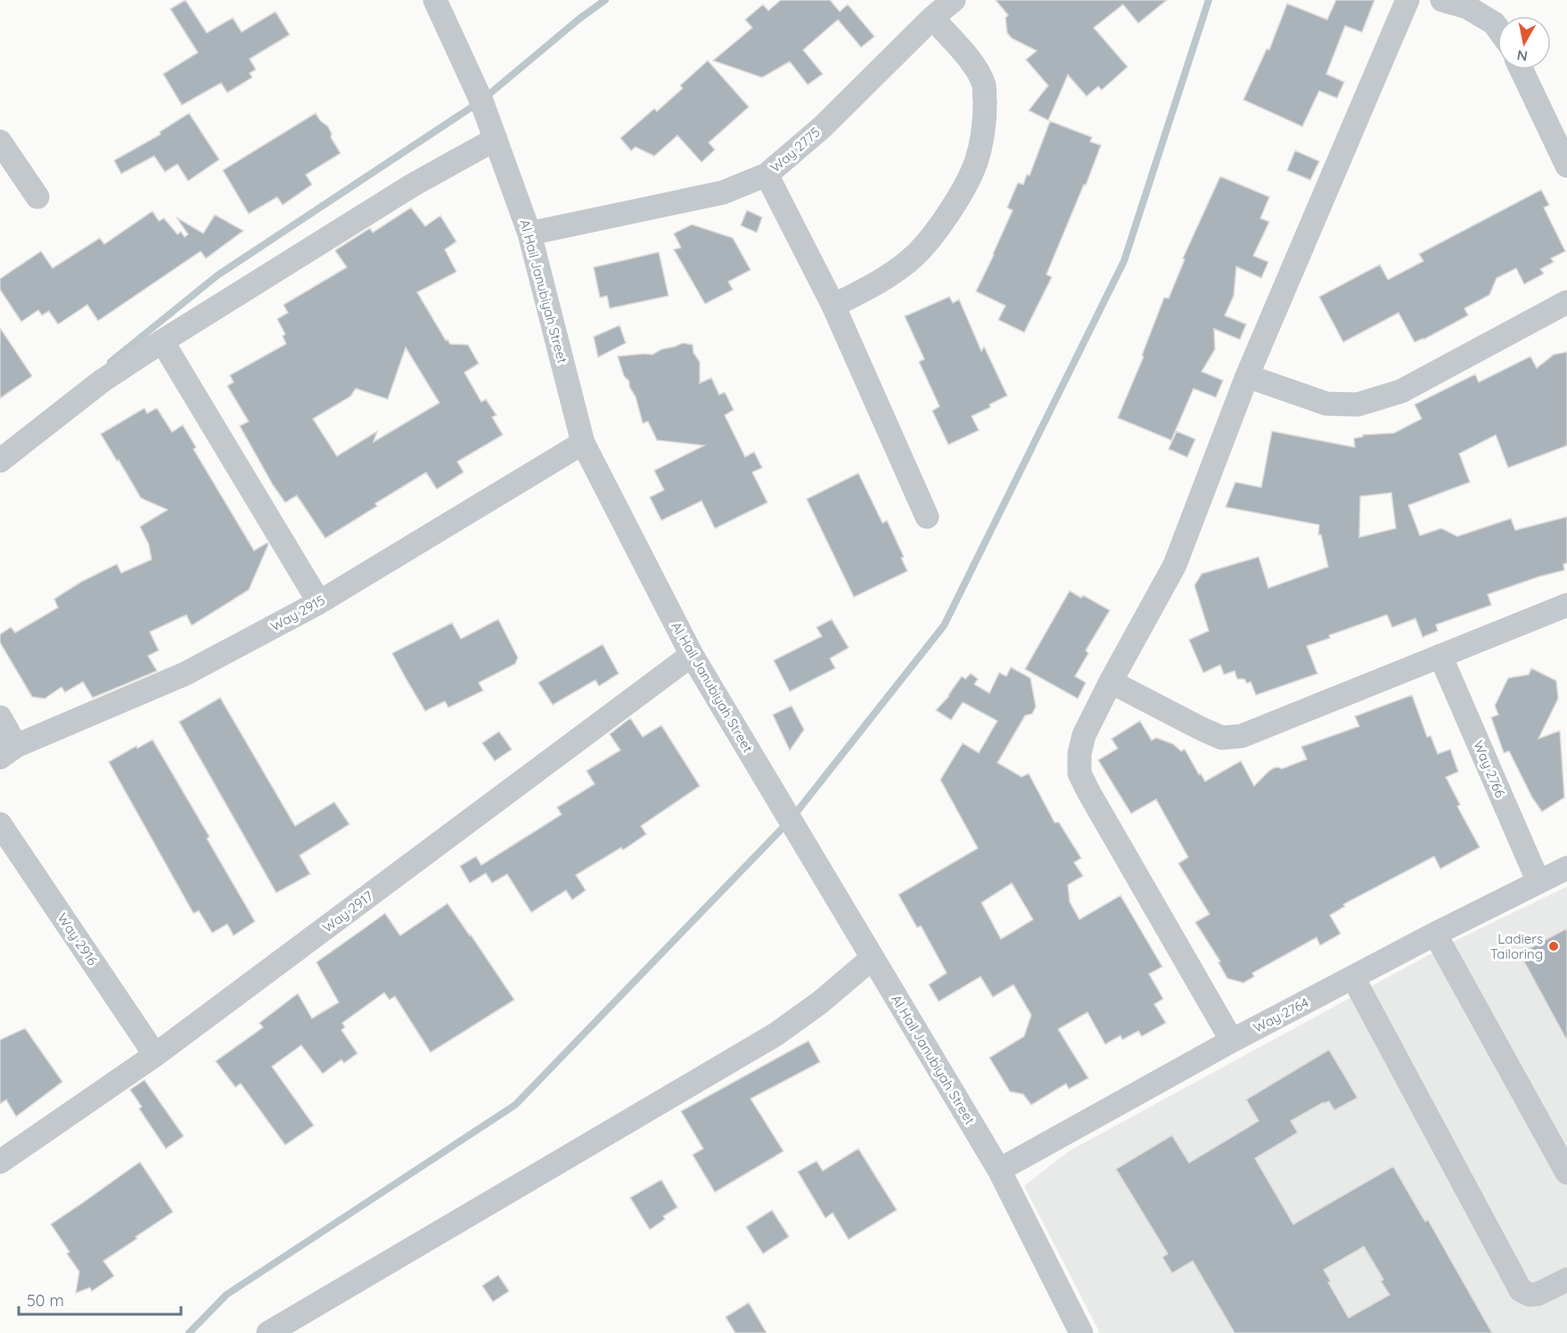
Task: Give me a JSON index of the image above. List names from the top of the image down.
{
  "streets": {
    "street": [
      "Way 2775",
      "Al Hail Janubiyah Street",
      "Way 2915",
      "Way 2766",
      "Way 2917",
      "Way 2916",
      "Way 2764"
    ]
  },
  "crossings": [
    ["Way 2775", "Al Hail Janubiyah Street"],
    ["Al Hail Janubiyah Street", "Way 2915"],
    ["Al Hail Janubiyah Street", "Way 2917"],
    ["Al Hail Janubiyah Street", "Way 2764"],
    ["Way 2766", "Way 2764"],
    ["Way 2917", "Way 2916"]
  ],
  "places": ["Ladiers Tailoring"],
  "scale_bar": "50 m",
  "north": "bottom"
}
